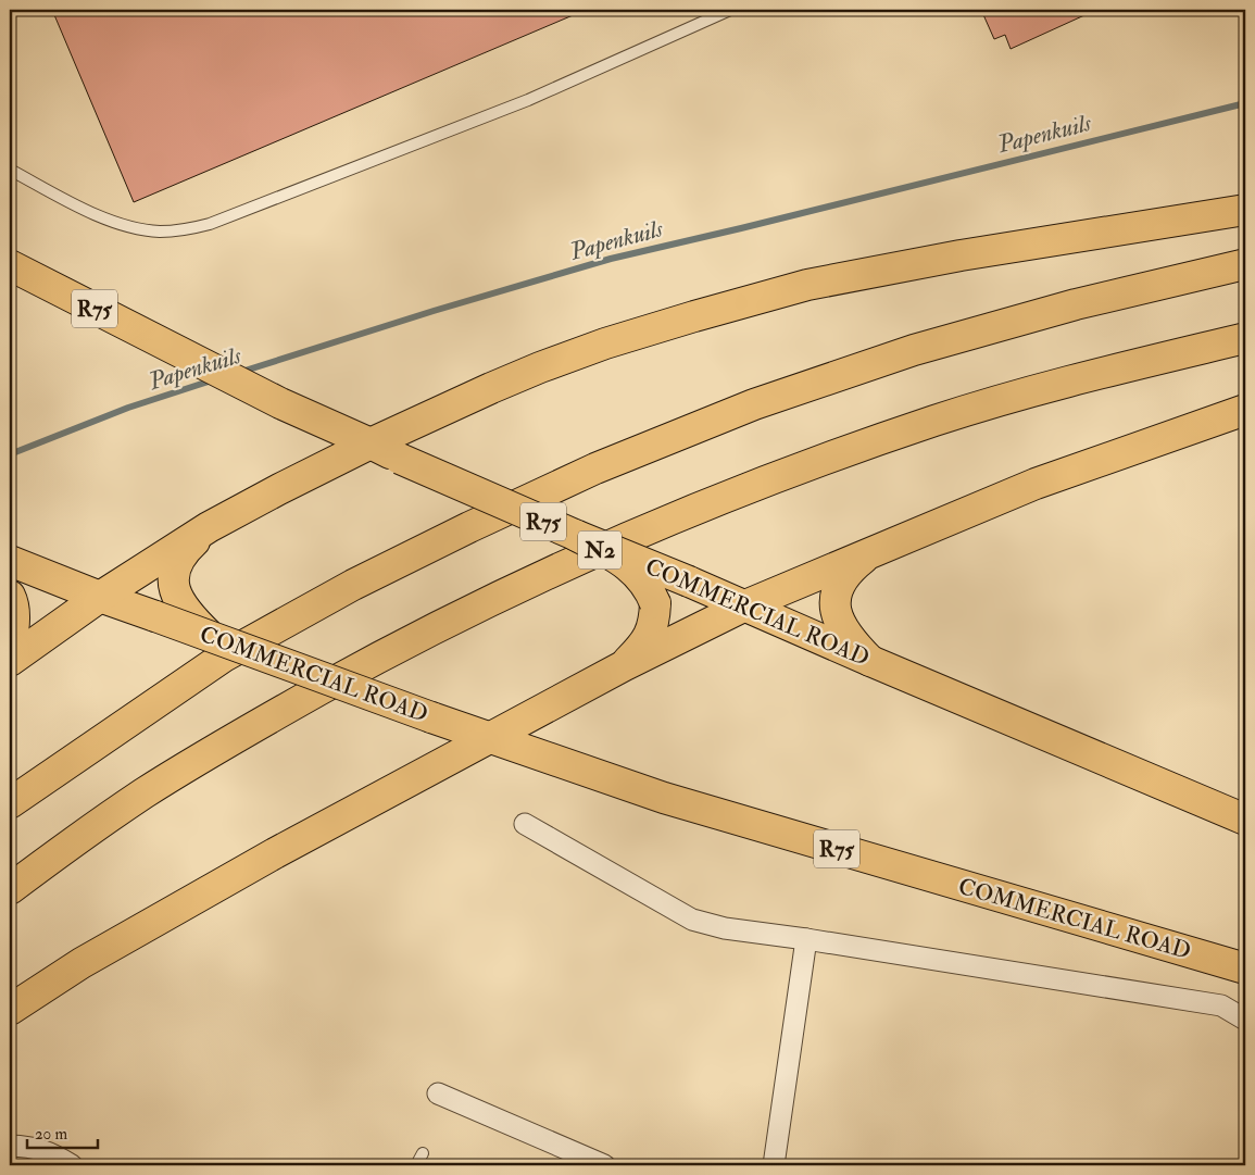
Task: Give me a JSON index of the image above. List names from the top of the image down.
{
  "streets": {
    "main road": ["R75", "N2", "COMMERCIAL ROAD"]
  },
  "water": ["Papenkuils"],
  "scale_bar": "20 m"
}
